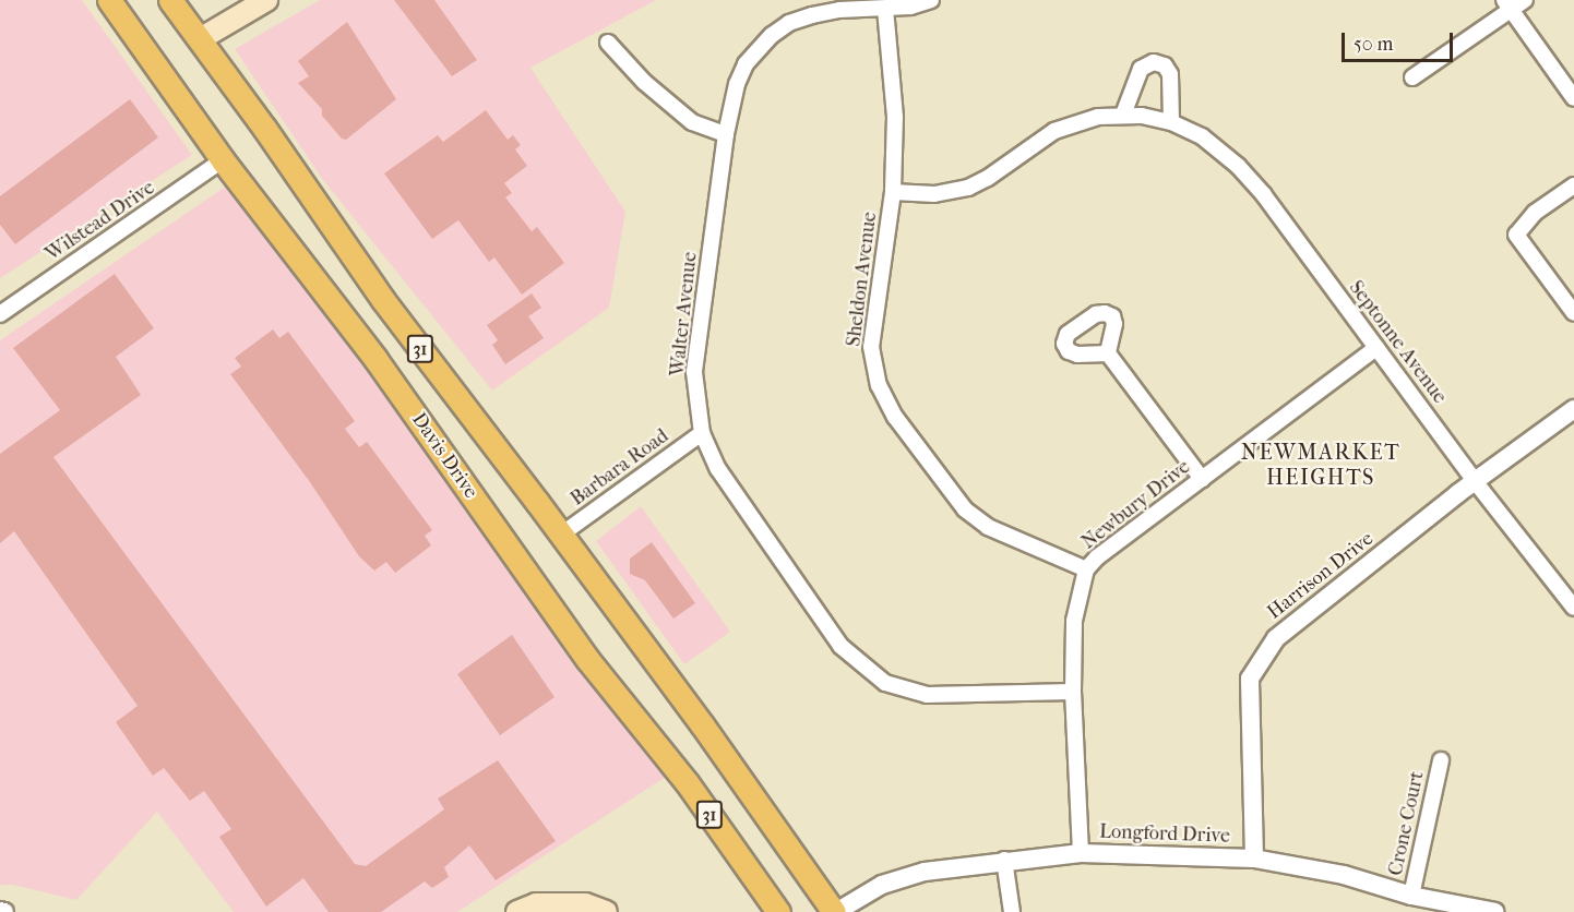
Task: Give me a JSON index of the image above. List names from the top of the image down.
{
  "streets": {
    "main road": ["31", "Davis Drive"],
    "street": [
      "Wilstead Drive",
      "Sheldon Avenue",
      "Walter Avenue",
      "Septonne Avenue",
      "Barbara Road",
      "Newbury Drive",
      "Harrison Drive",
      "Crone Court",
      "Longford Drive"
    ]
  },
  "crossings": [
    ["Wilstead Drive", "Davis Drive"],
    ["Sheldon Avenue", "Walter Avenue"],
    ["Sheldon Avenue", "Septonne Avenue"],
    ["Sheldon Avenue", "Newbury Drive"],
    ["Walter Avenue", "Barbara Road"],
    ["Walter Avenue", "Newbury Drive"],
    ["Septonne Avenue", "Newbury Drive"],
    ["Septonne Avenue", "Harrison Drive"],
    ["31", "Barbara Road"],
    ["31", "Longford Drive"],
    ["Newbury Drive", "Longford Drive"],
    ["Harrison Drive", "Longford Drive"],
    ["Crone Court", "Longford Drive"]
  ],
  "districts": ["NEWMARKET HEIGHTS"],
  "scale_bar": "50 m"
}
